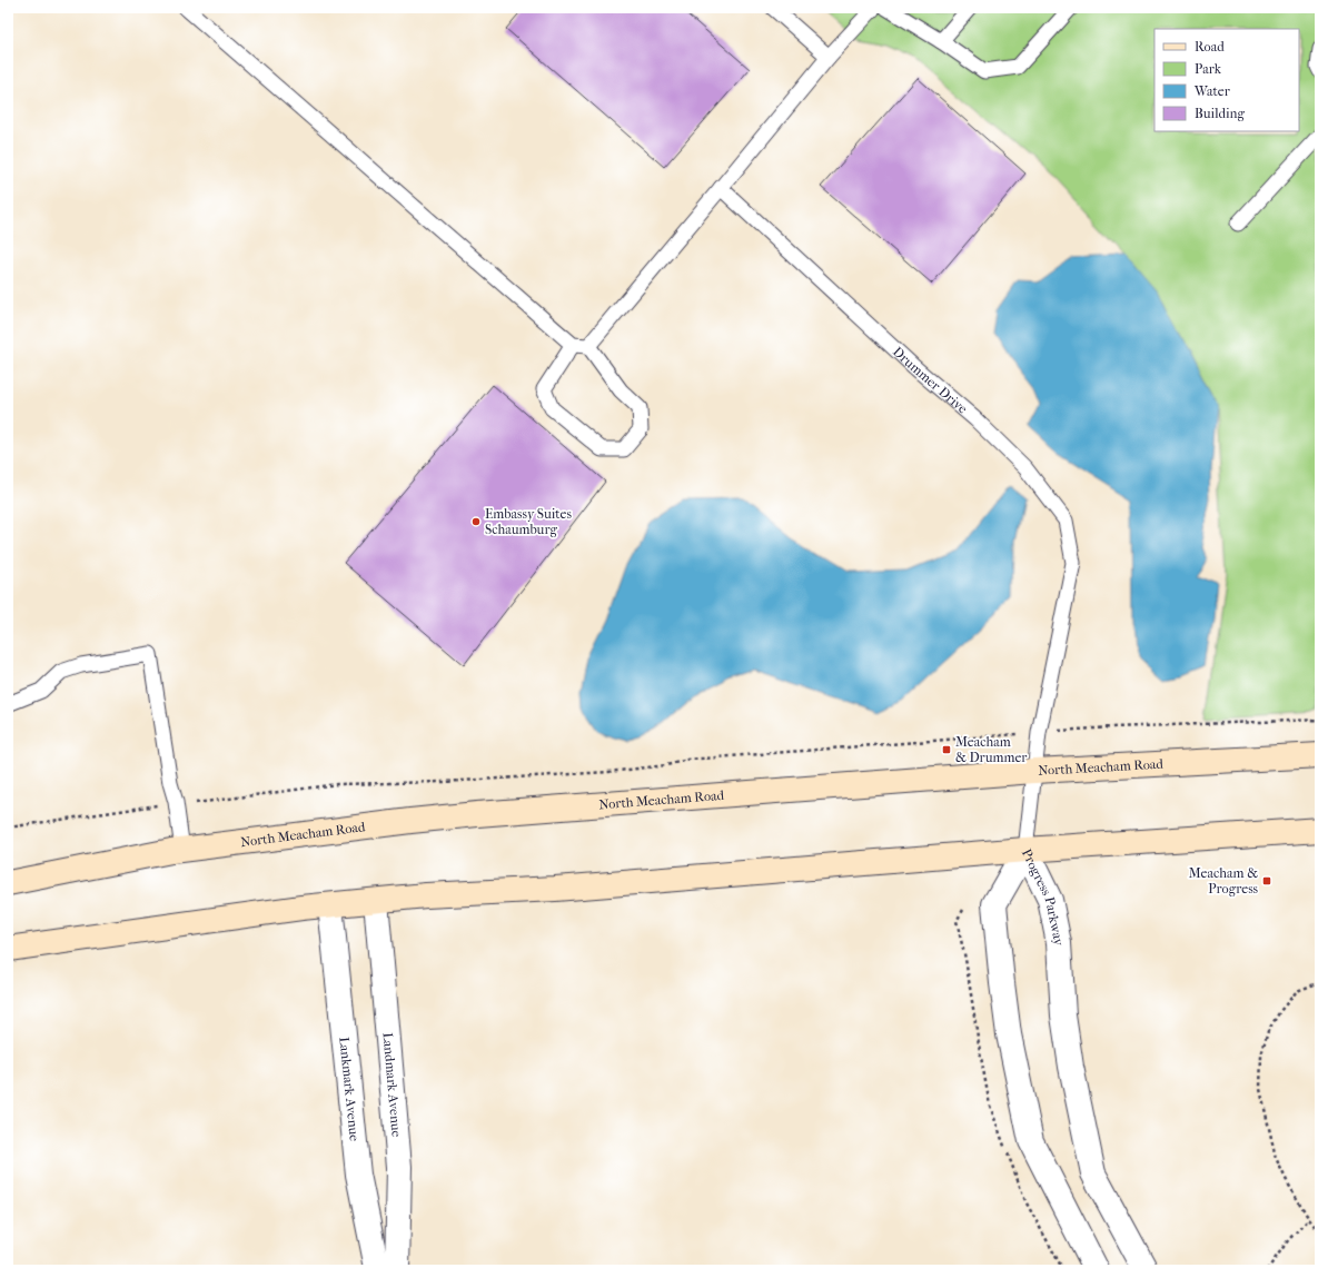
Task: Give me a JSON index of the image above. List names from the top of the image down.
{
  "streets": {
    "main road": ["North Meacham Road"],
    "street": ["Progress Parkway", "Landmark Avenue", "Lankmark Avenue"],
    "lane": ["Drummer Drive"]
  },
  "crossings": [
    ["Drummer Drive", "North Meacham Road"],
    ["Drummer Drive", "Progress Parkway"]
  ],
  "places": {
    "other": ["Embassy Suites Schaumburg"],
    "transit": ["Meacham & Drummer", "Meacham & Progress"]
  },
  "legend": [
    "Road",
    "Park",
    "Water",
    "Building"
  ]
}
